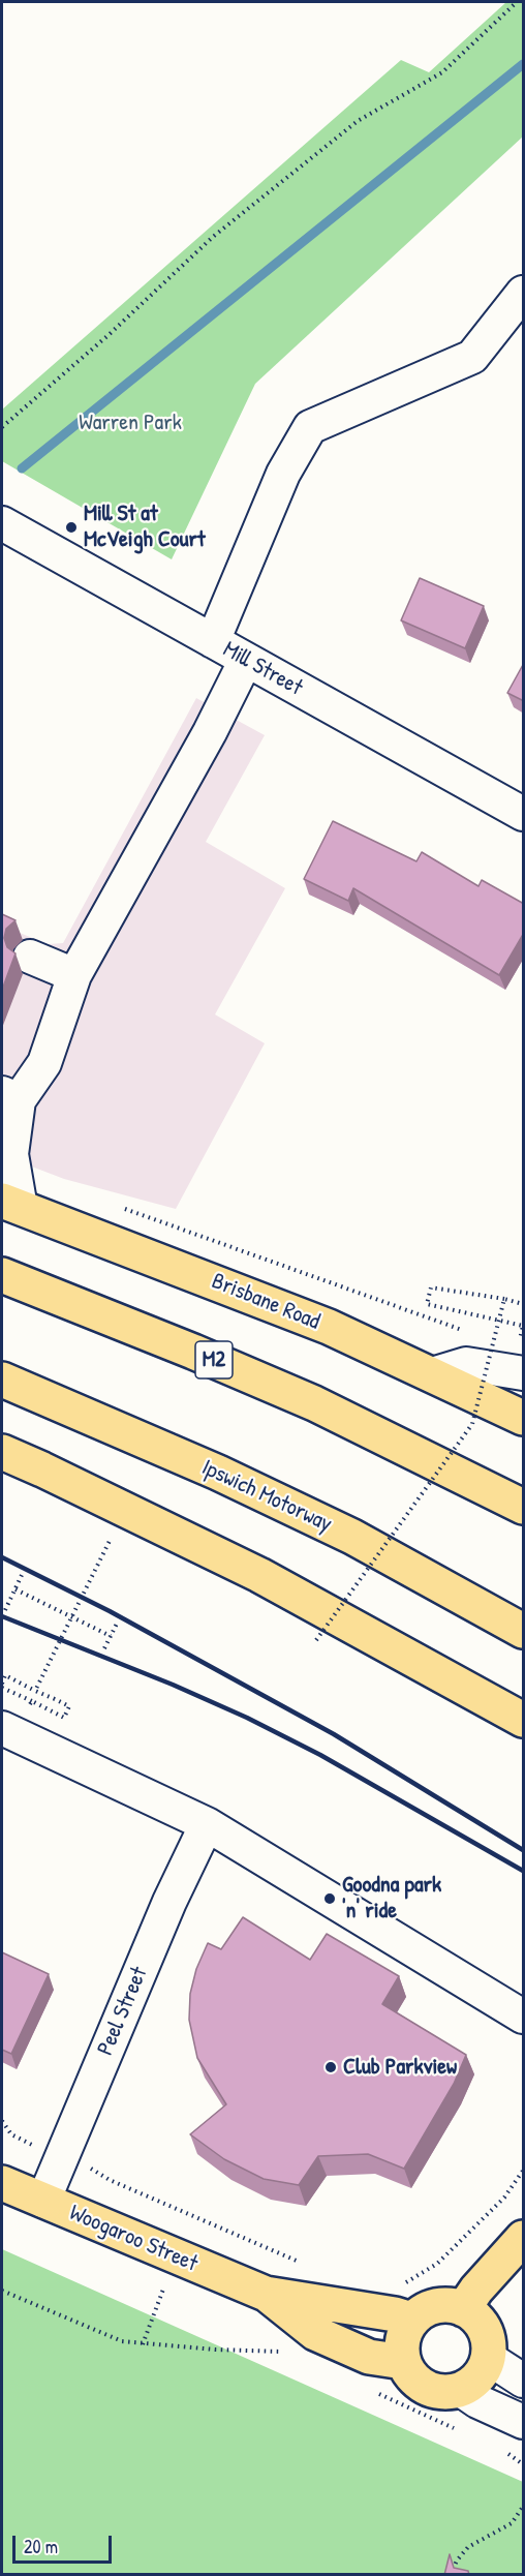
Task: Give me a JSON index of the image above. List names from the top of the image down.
{
  "streets": {
    "main road": [
      "Brisbane Road",
      "M2",
      "Ipswich Motorway",
      "Woogaroo Street"
    ],
    "street": ["Mill Street", "Peel Street"]
  },
  "crossings": [
    ["Peel Street", "Woogaroo Street"]
  ],
  "parks": ["Warren Park"],
  "places": ["Mill St at McVeigh Court", "Goodna park 'n' ride", "Club Parkview"],
  "scale_bar": "20 m"
}
